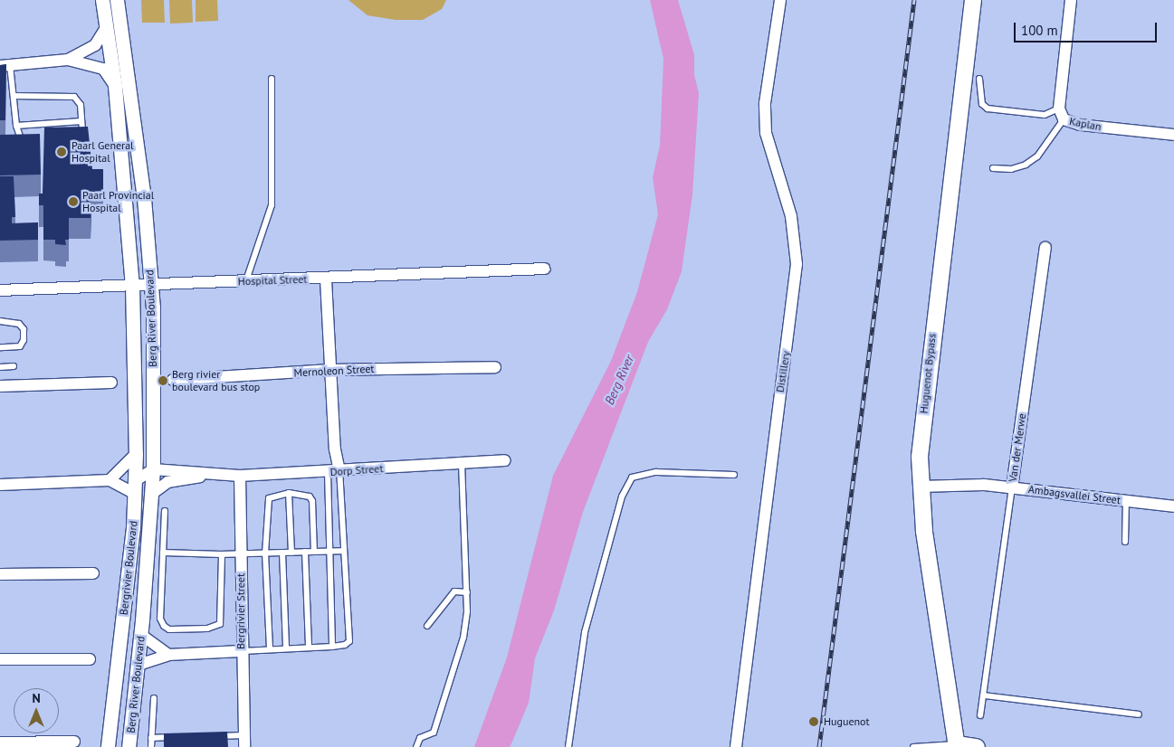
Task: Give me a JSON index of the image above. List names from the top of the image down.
{
  "streets": {
    "main road": ["Huguenot Bypass"],
    "street": [
      "Kaplan",
      "Hospital Street",
      "Berg River Boulevard",
      "Mernoleon Street",
      "Distillery",
      "Van der Merwe",
      "Dorp Street",
      "Ambagsvallei Street",
      "Bergrivier Boulevard",
      "Bergrivier Street"
    ]
  },
  "crossings": [
    ["Hospital Street", "Berg River Boulevard"],
    ["Berg River Boulevard", "Dorp Street"],
    ["Berg River Boulevard", "Bergrivier Boulevard"],
    ["Huguenot Bypass", "Ambagsvallei Street"],
    ["Van der Merwe", "Ambagsvallei Street"],
    ["Dorp Street", "Bergrivier Street"]
  ],
  "water": ["Berg River"],
  "places": [
    "Paarl General Hospital",
    "Paarl Provincial Hospital",
    "Berg rivier boulevard bus stop",
    "Huguenot"
  ],
  "scale_bar": "100 m",
  "north": "top"
}
